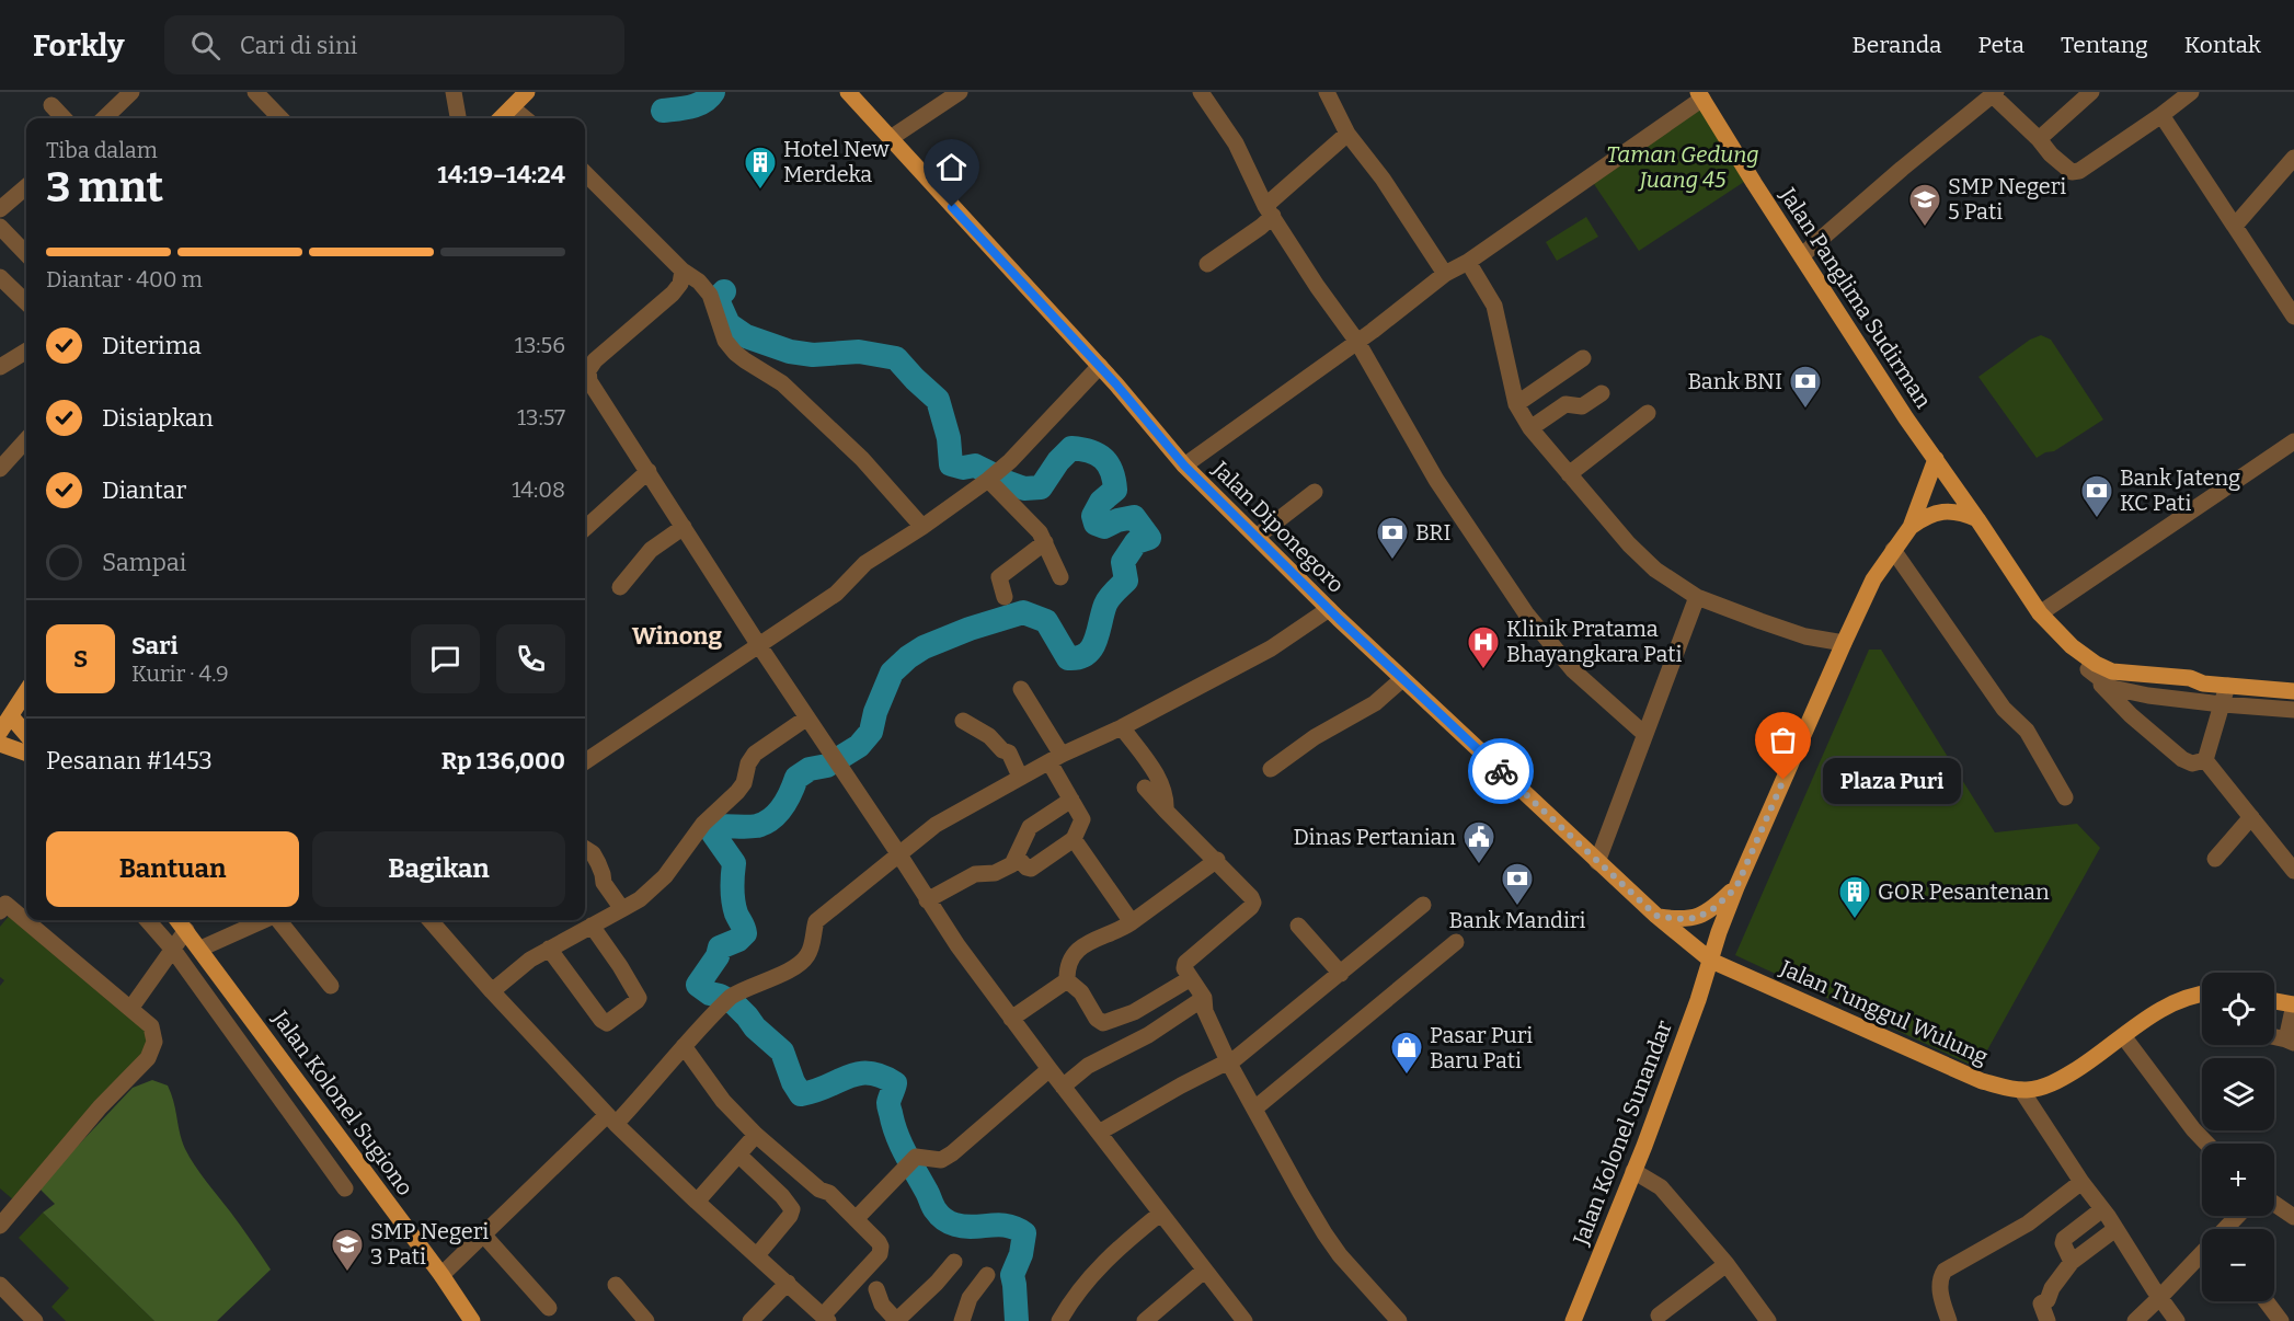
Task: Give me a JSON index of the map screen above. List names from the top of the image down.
{
  "streets": {
    "main road": [
      "Jalan Panglima Sudirman",
      "Jalan Diponegoro",
      "Jalan Tunggul Wulung",
      "Jalan Kolonel Sugiono",
      "Jalan Kolonel Sunandar"
    ]
  },
  "crossings": [
    ["Jalan Diponegoro", "Jalan Tunggul Wulung"],
    ["Jalan Diponegoro", "Jalan Kolonel Sunandar"],
    ["Jalan Tunggul Wulung", "Jalan Kolonel Sunandar"]
  ],
  "districts": ["Winong"],
  "parks": ["Taman Gedung Juang 45"],
  "places": {
    "building": ["Hotel New Merdeka", "GOR Pesantenan"],
    "school or university": ["SMP Negeri 5 Pati", "SMP Negeri 3 Pati"],
    "bank": [
      "Bank BNI",
      "Bank Jateng KC Pati",
      "BRI",
      "Bank Mandiri"
    ],
    "hospital": ["Klinik Pratama Bhayangkara Pati"],
    "other": ["Plaza Puri"],
    "public building": ["Dinas Pertanian"],
    "shop": ["Pasar Puri Baru Pati"]
  },
  "page": {
    "header": "Forkly",
    "search": "Cari di sini",
    "nav": [
      "Beranda",
      "Peta",
      "Tentang",
      "Kontak"
    ],
    "heading": ["3 mnt", "Tiba dalam", "14:19–14:24"],
    "panel": [
      "Sari",
      "Kurir · 4.9",
      "Pesanan #1453",
      "Rp 136,000"
    ],
    "bar": "Diantar · 400 m",
    "list": [
      ["Diterima", "13:56"],
      ["Disiapkan", "13:57"],
      ["Diantar", "14:08"],
      "Sampai"
    ],
    "round": "S",
    "bubble": "Plaza Puri",
    "buttons": ["Bantuan", "Bagikan"],
    "map_buttons": ["+", "−"]
  }
}
